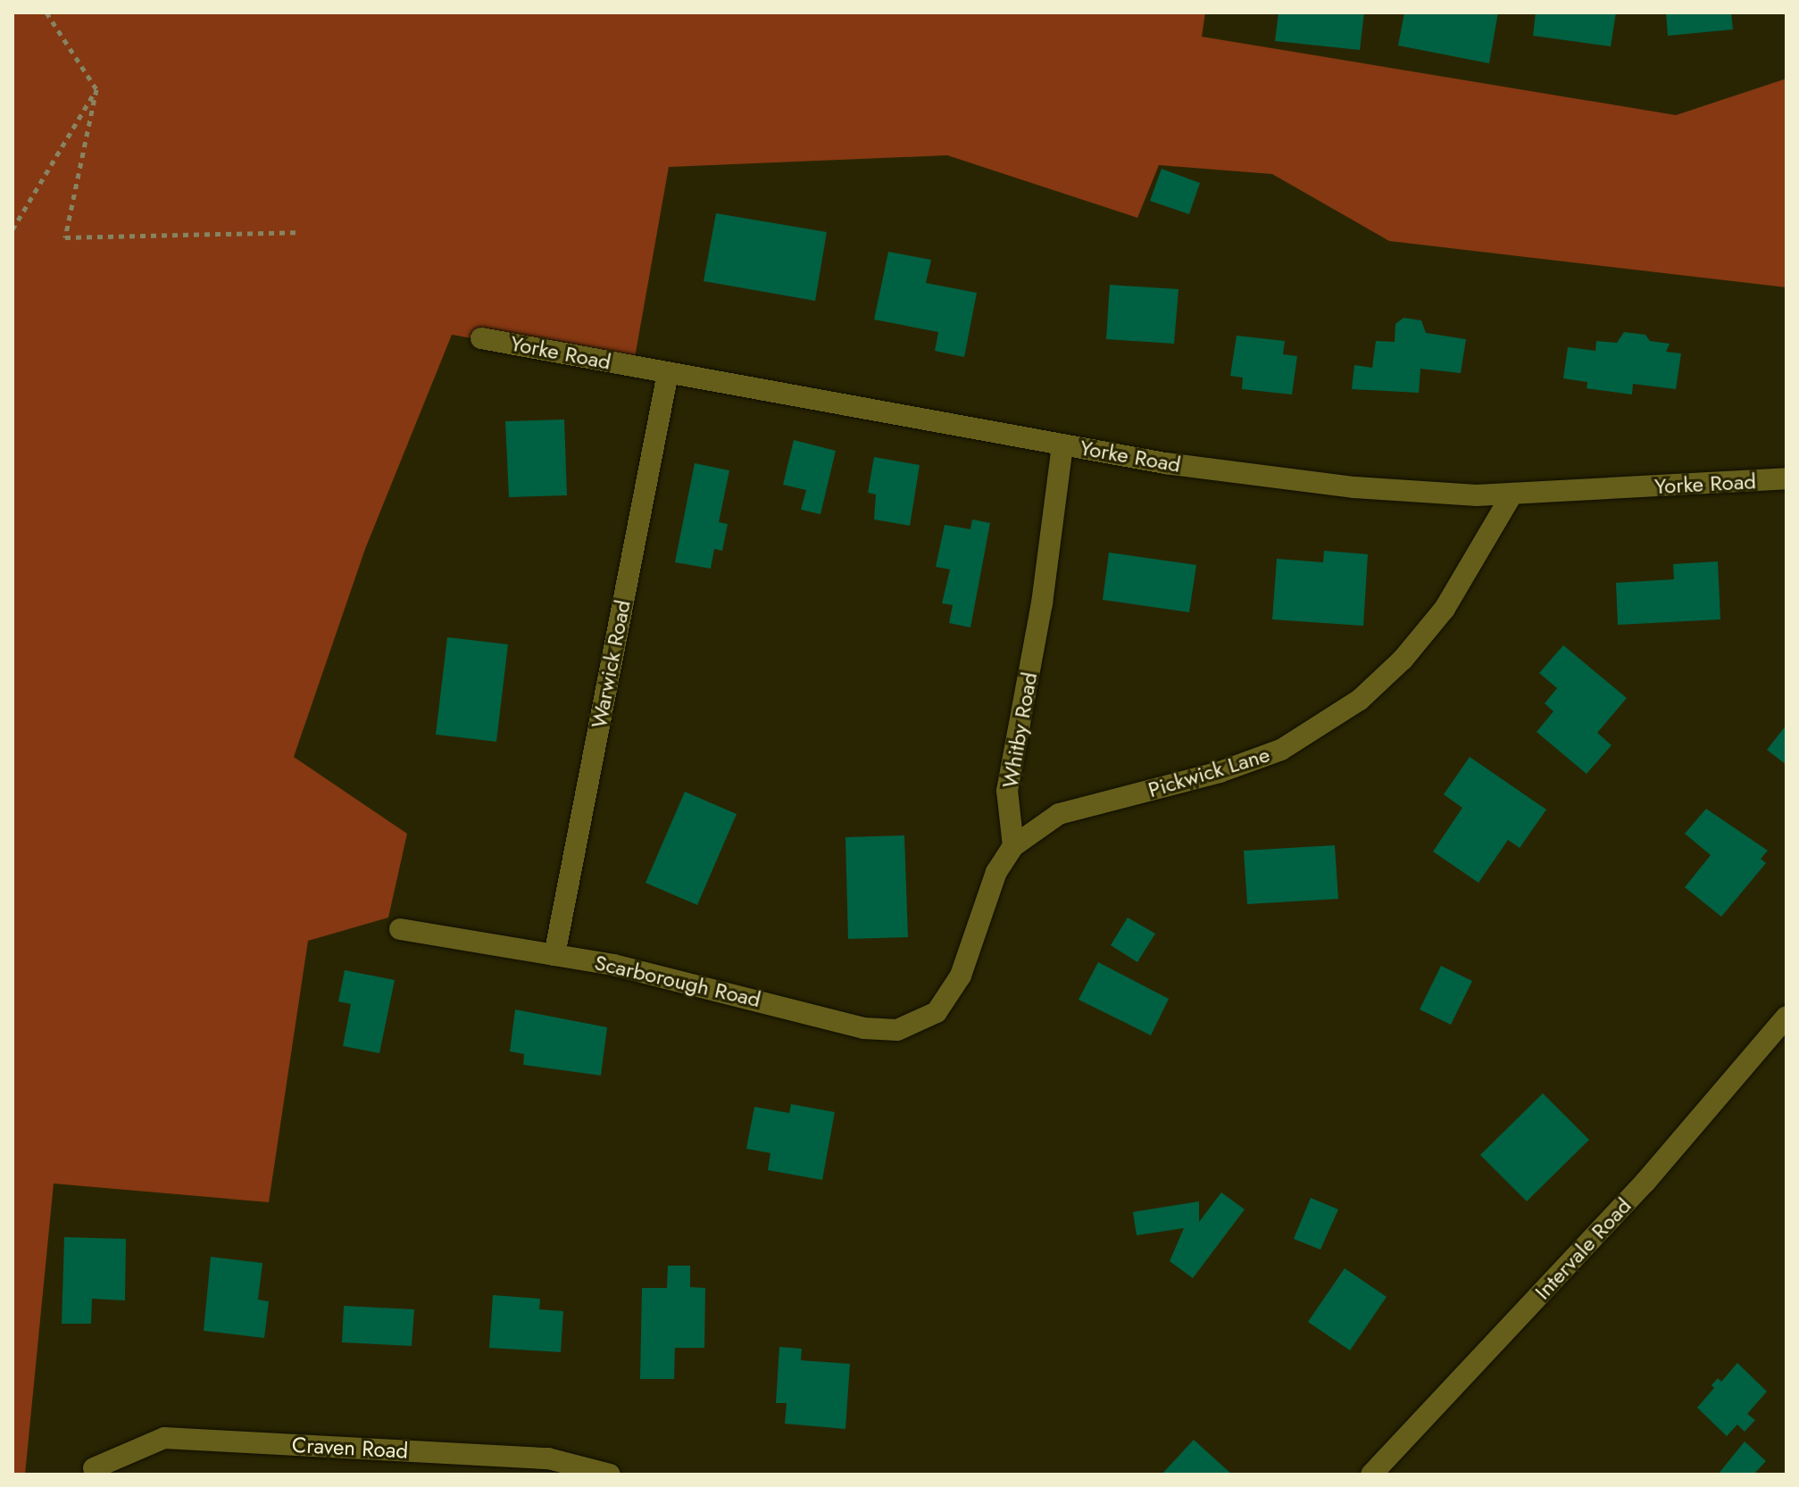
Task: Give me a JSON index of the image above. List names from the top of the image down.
{
  "streets": {
    "street": [
      "Yorke Road",
      "Warwick Road",
      "Whitby Road",
      "Pickwick Lane",
      "Scarborough Road",
      "Intervale Road",
      "Craven Road"
    ]
  },
  "crossings": [
    ["Yorke Road", "Warwick Road"],
    ["Yorke Road", "Whitby Road"],
    ["Yorke Road", "Pickwick Lane"],
    ["Warwick Road", "Scarborough Road"],
    ["Whitby Road", "Pickwick Lane"],
    ["Whitby Road", "Scarborough Road"],
    ["Pickwick Lane", "Scarborough Road"]
  ]
}
